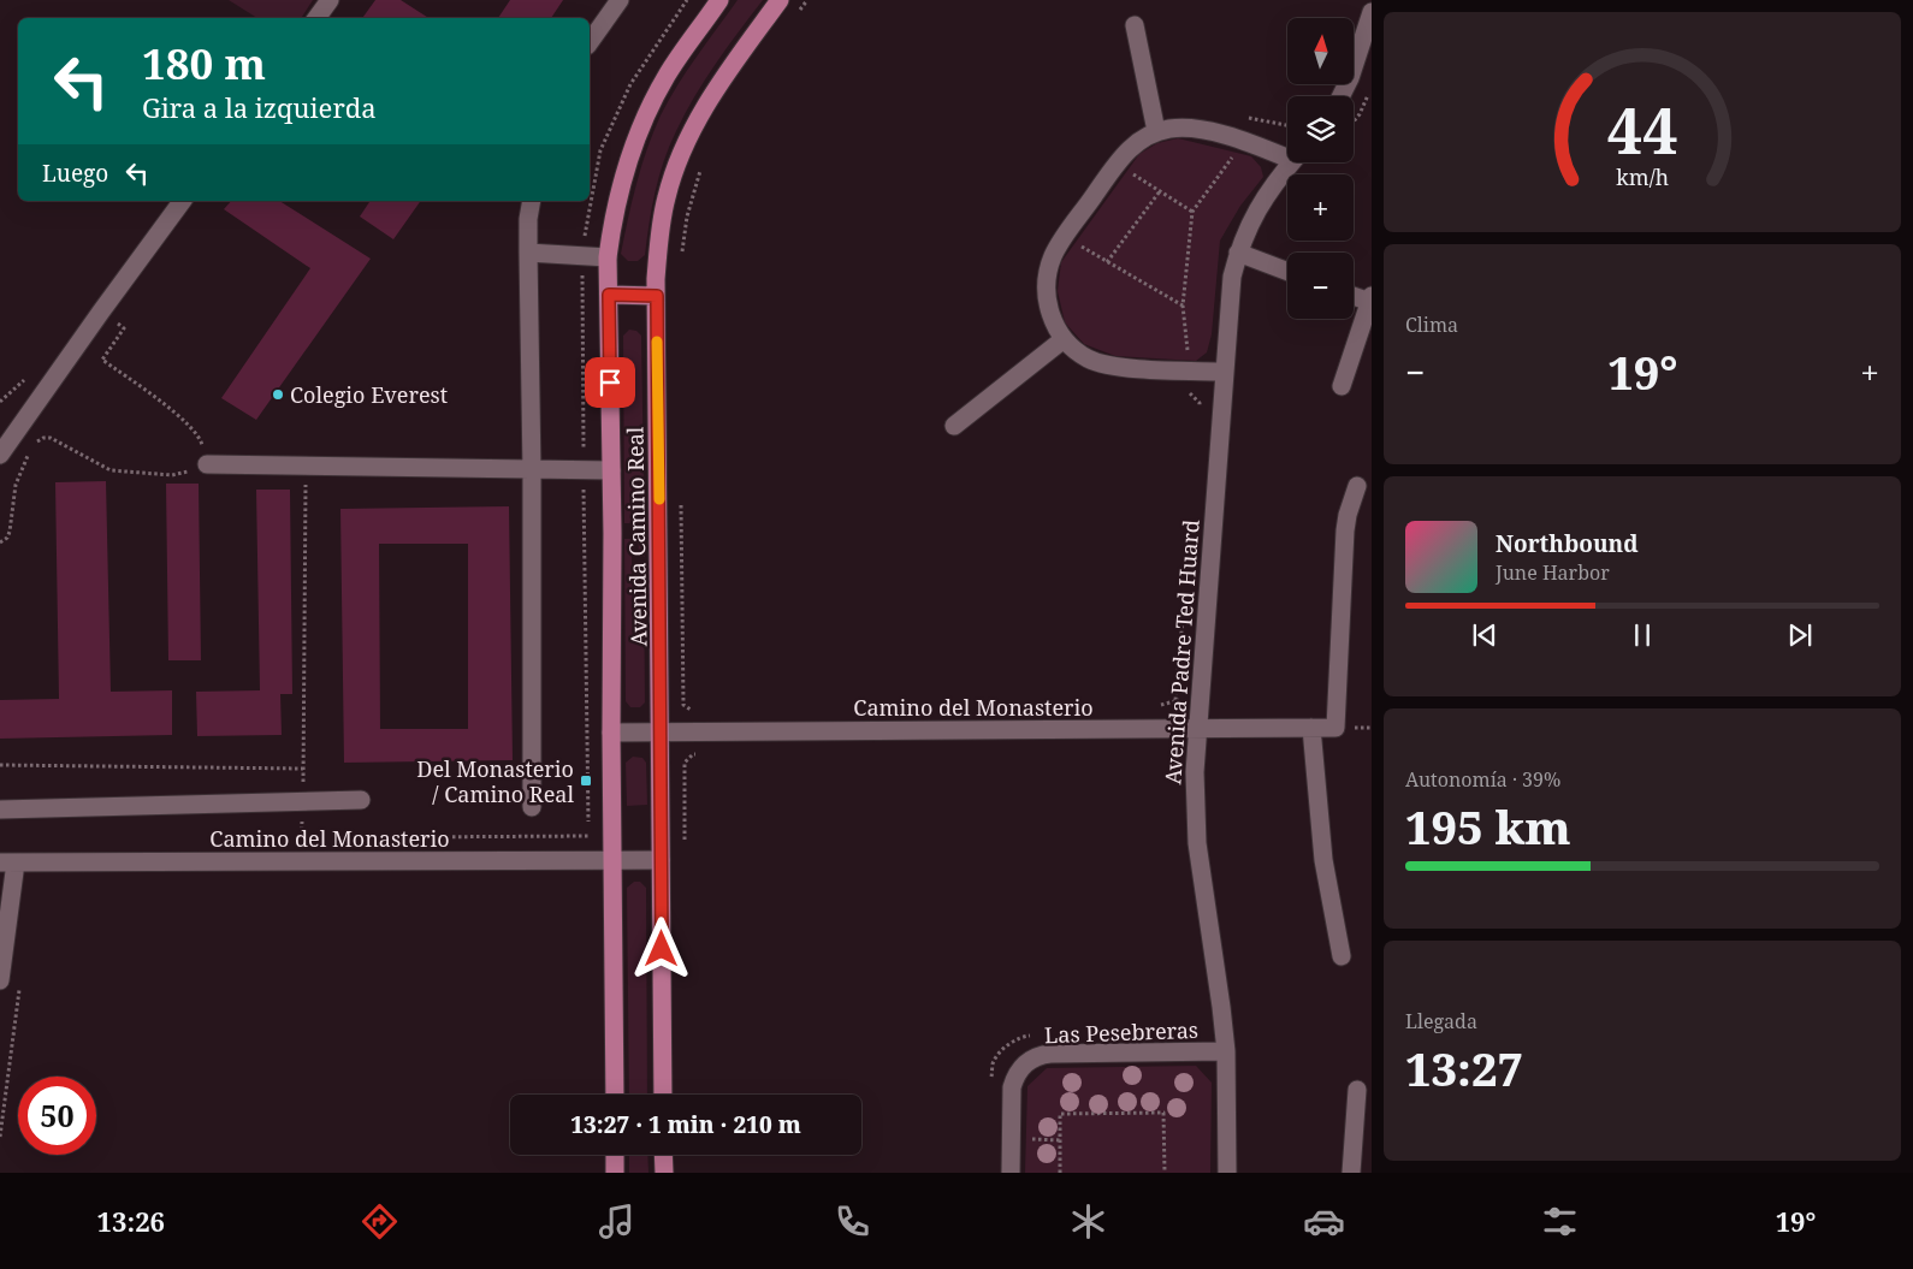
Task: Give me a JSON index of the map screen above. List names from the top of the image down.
{
  "streets": {
    "main road": ["Avenida Camino Real"],
    "street": ["Avenida Padre Ted Huard", "Camino del Monasterio", "Las Pesebreras"]
  },
  "crossings": [
    ["Avenida Camino Real", "Camino del Monasterio"],
    ["Avenida Padre Ted Huard", "Camino del Monasterio"],
    ["Avenida Padre Ted Huard", "Las Pesebreras"]
  ],
  "places": {
    "other": ["Colegio Everest"],
    "transit": ["Del Monasterio / Camino Real"]
  },
  "north": "top",
  "page": {
    "map_buttons": ["+", "−"],
    "turn": ["180 m", "Gira a la izquierda"],
    "then": "Luego",
    "tile": [
      "Clima",
      ["Autonomía · 39%", "195 km"],
      ["Llegada", "13:27"]
    ],
    "heat": ["−", "19°", "+"],
    "song": ["Northbound", "June Harbor"],
    "limit": "50",
    "trip": "13:27 · 1 min · 210 m",
    "tabs": ["13:26", "19°"],
    "gauge": ["44", "km/h"]
  }
}
